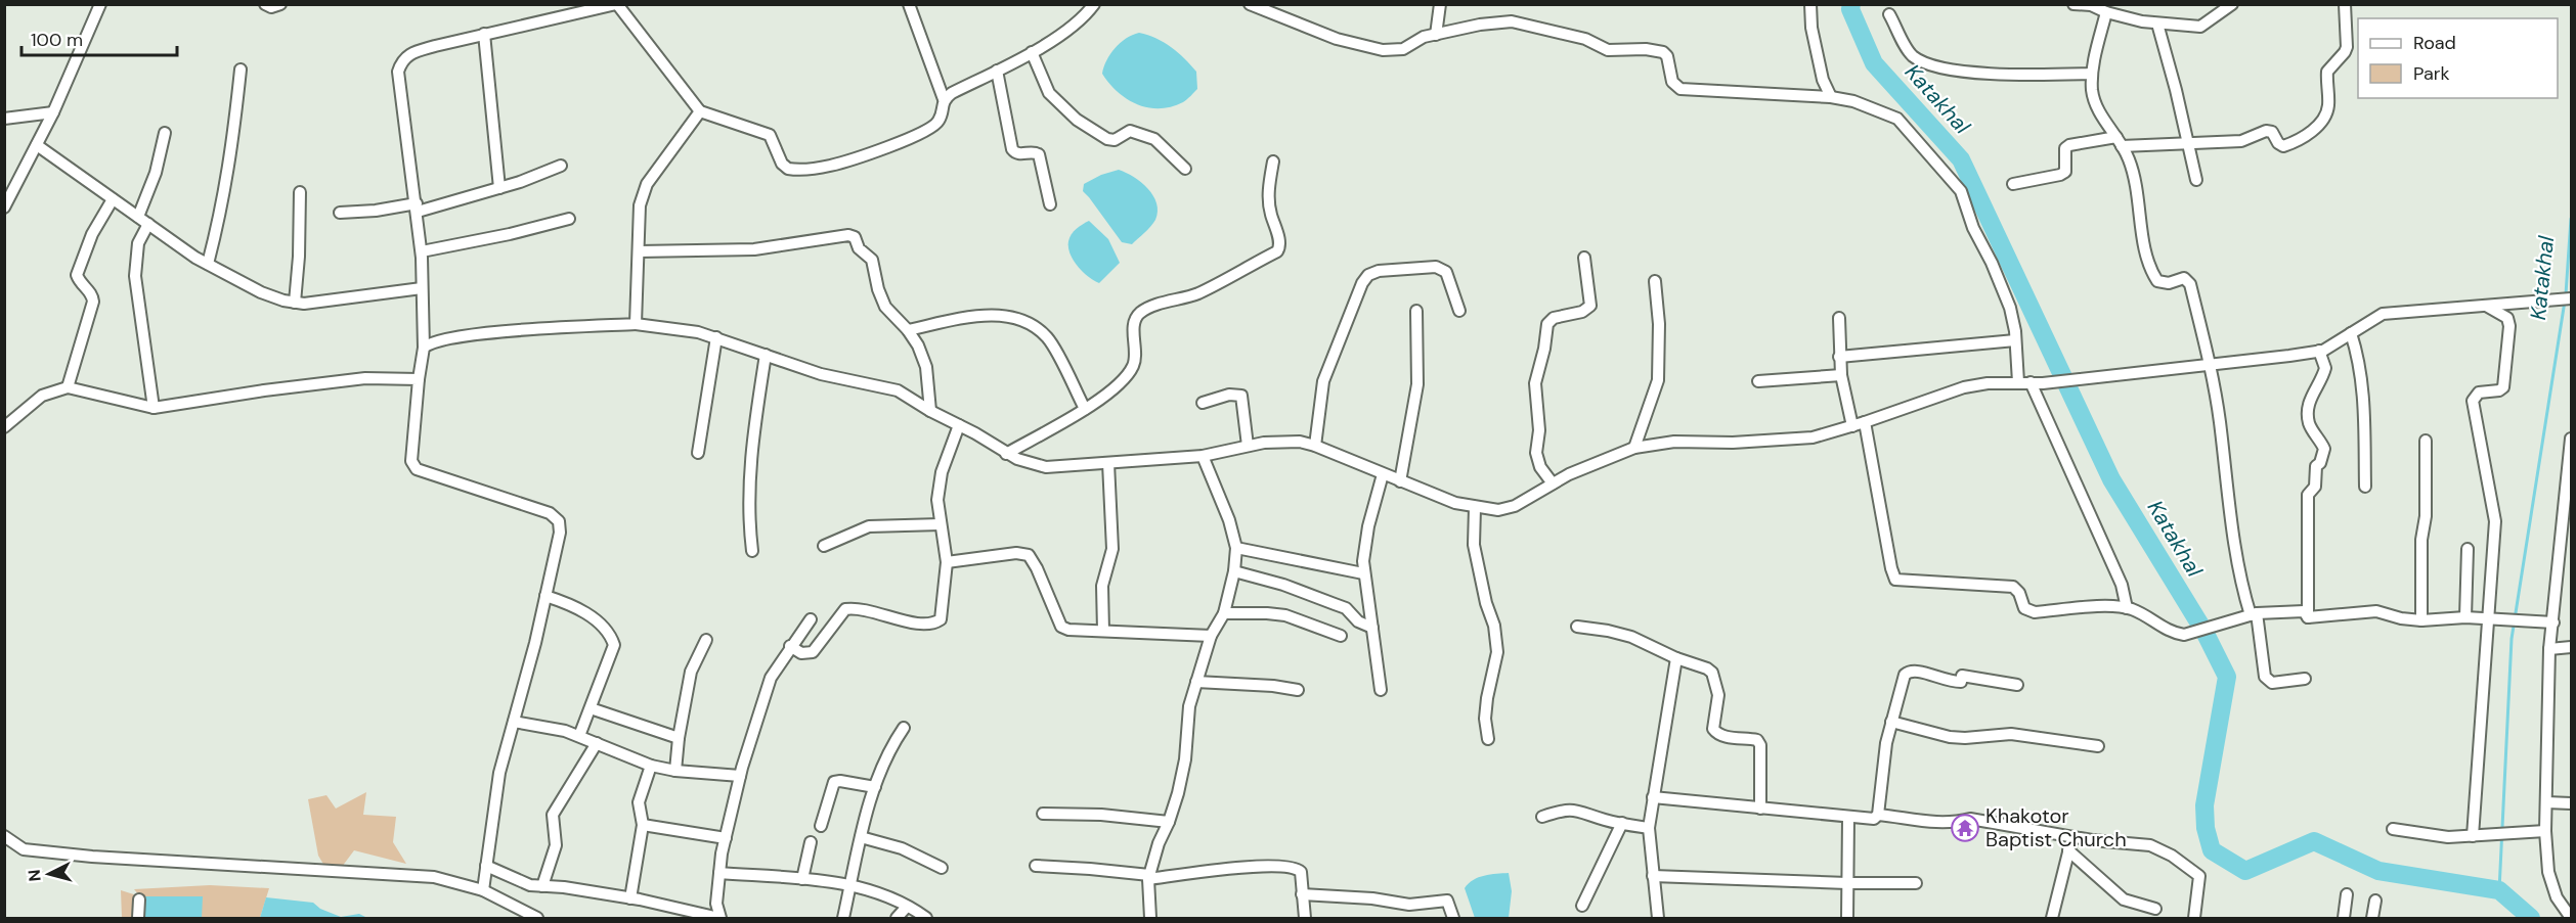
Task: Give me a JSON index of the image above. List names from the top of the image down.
{
  "water": ["Katakhal"],
  "places": {
    "temple": ["Khakotor Baptist Church"]
  },
  "legend": ["Road", "Park"],
  "scale_bar": "100 m",
  "north": "left"
}
